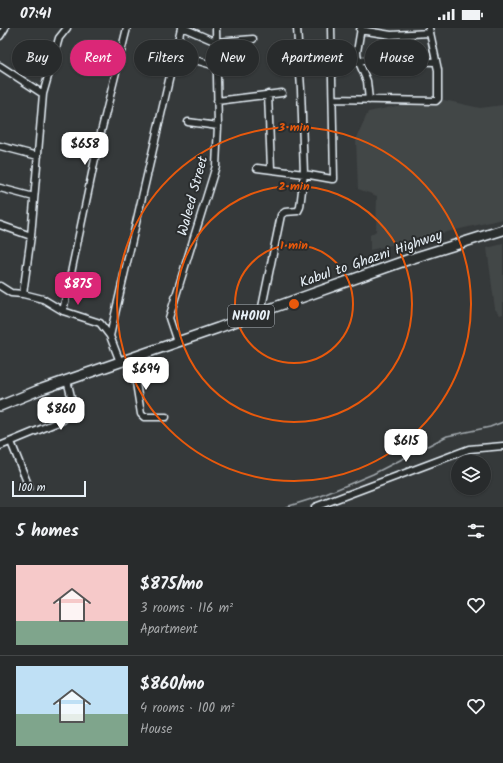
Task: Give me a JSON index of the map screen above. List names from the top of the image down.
{
  "streets": {
    "highway": ["Kabul to Ghazni Highway", "NH0101"],
    "street": ["Waleed Street"]
  },
  "crossings": [
    ["Waleed Street", "Kabul to Ghazni Highway"]
  ],
  "scale_bar": "100 m",
  "page": {
    "status": "07:41",
    "chip": [
      "Buy",
      "Rent",
      "Filters",
      "New",
      "Apartment",
      "House"
    ],
    "price": [
      "$658",
      "$875",
      "$694",
      "$860",
      "$615"
    ],
    "scale": "100 m",
    "heading": "5 homes",
    "list": [
      {
        "name": "$875/mo",
        "note": "3 rooms · 116 m² · Apartment"
      },
      {
        "name": "$860/mo",
        "note": "4 rooms · 100 m² · House"
      }
    ]
  },
  "rings": ["3 min", "2 min", "1 min"]
}
